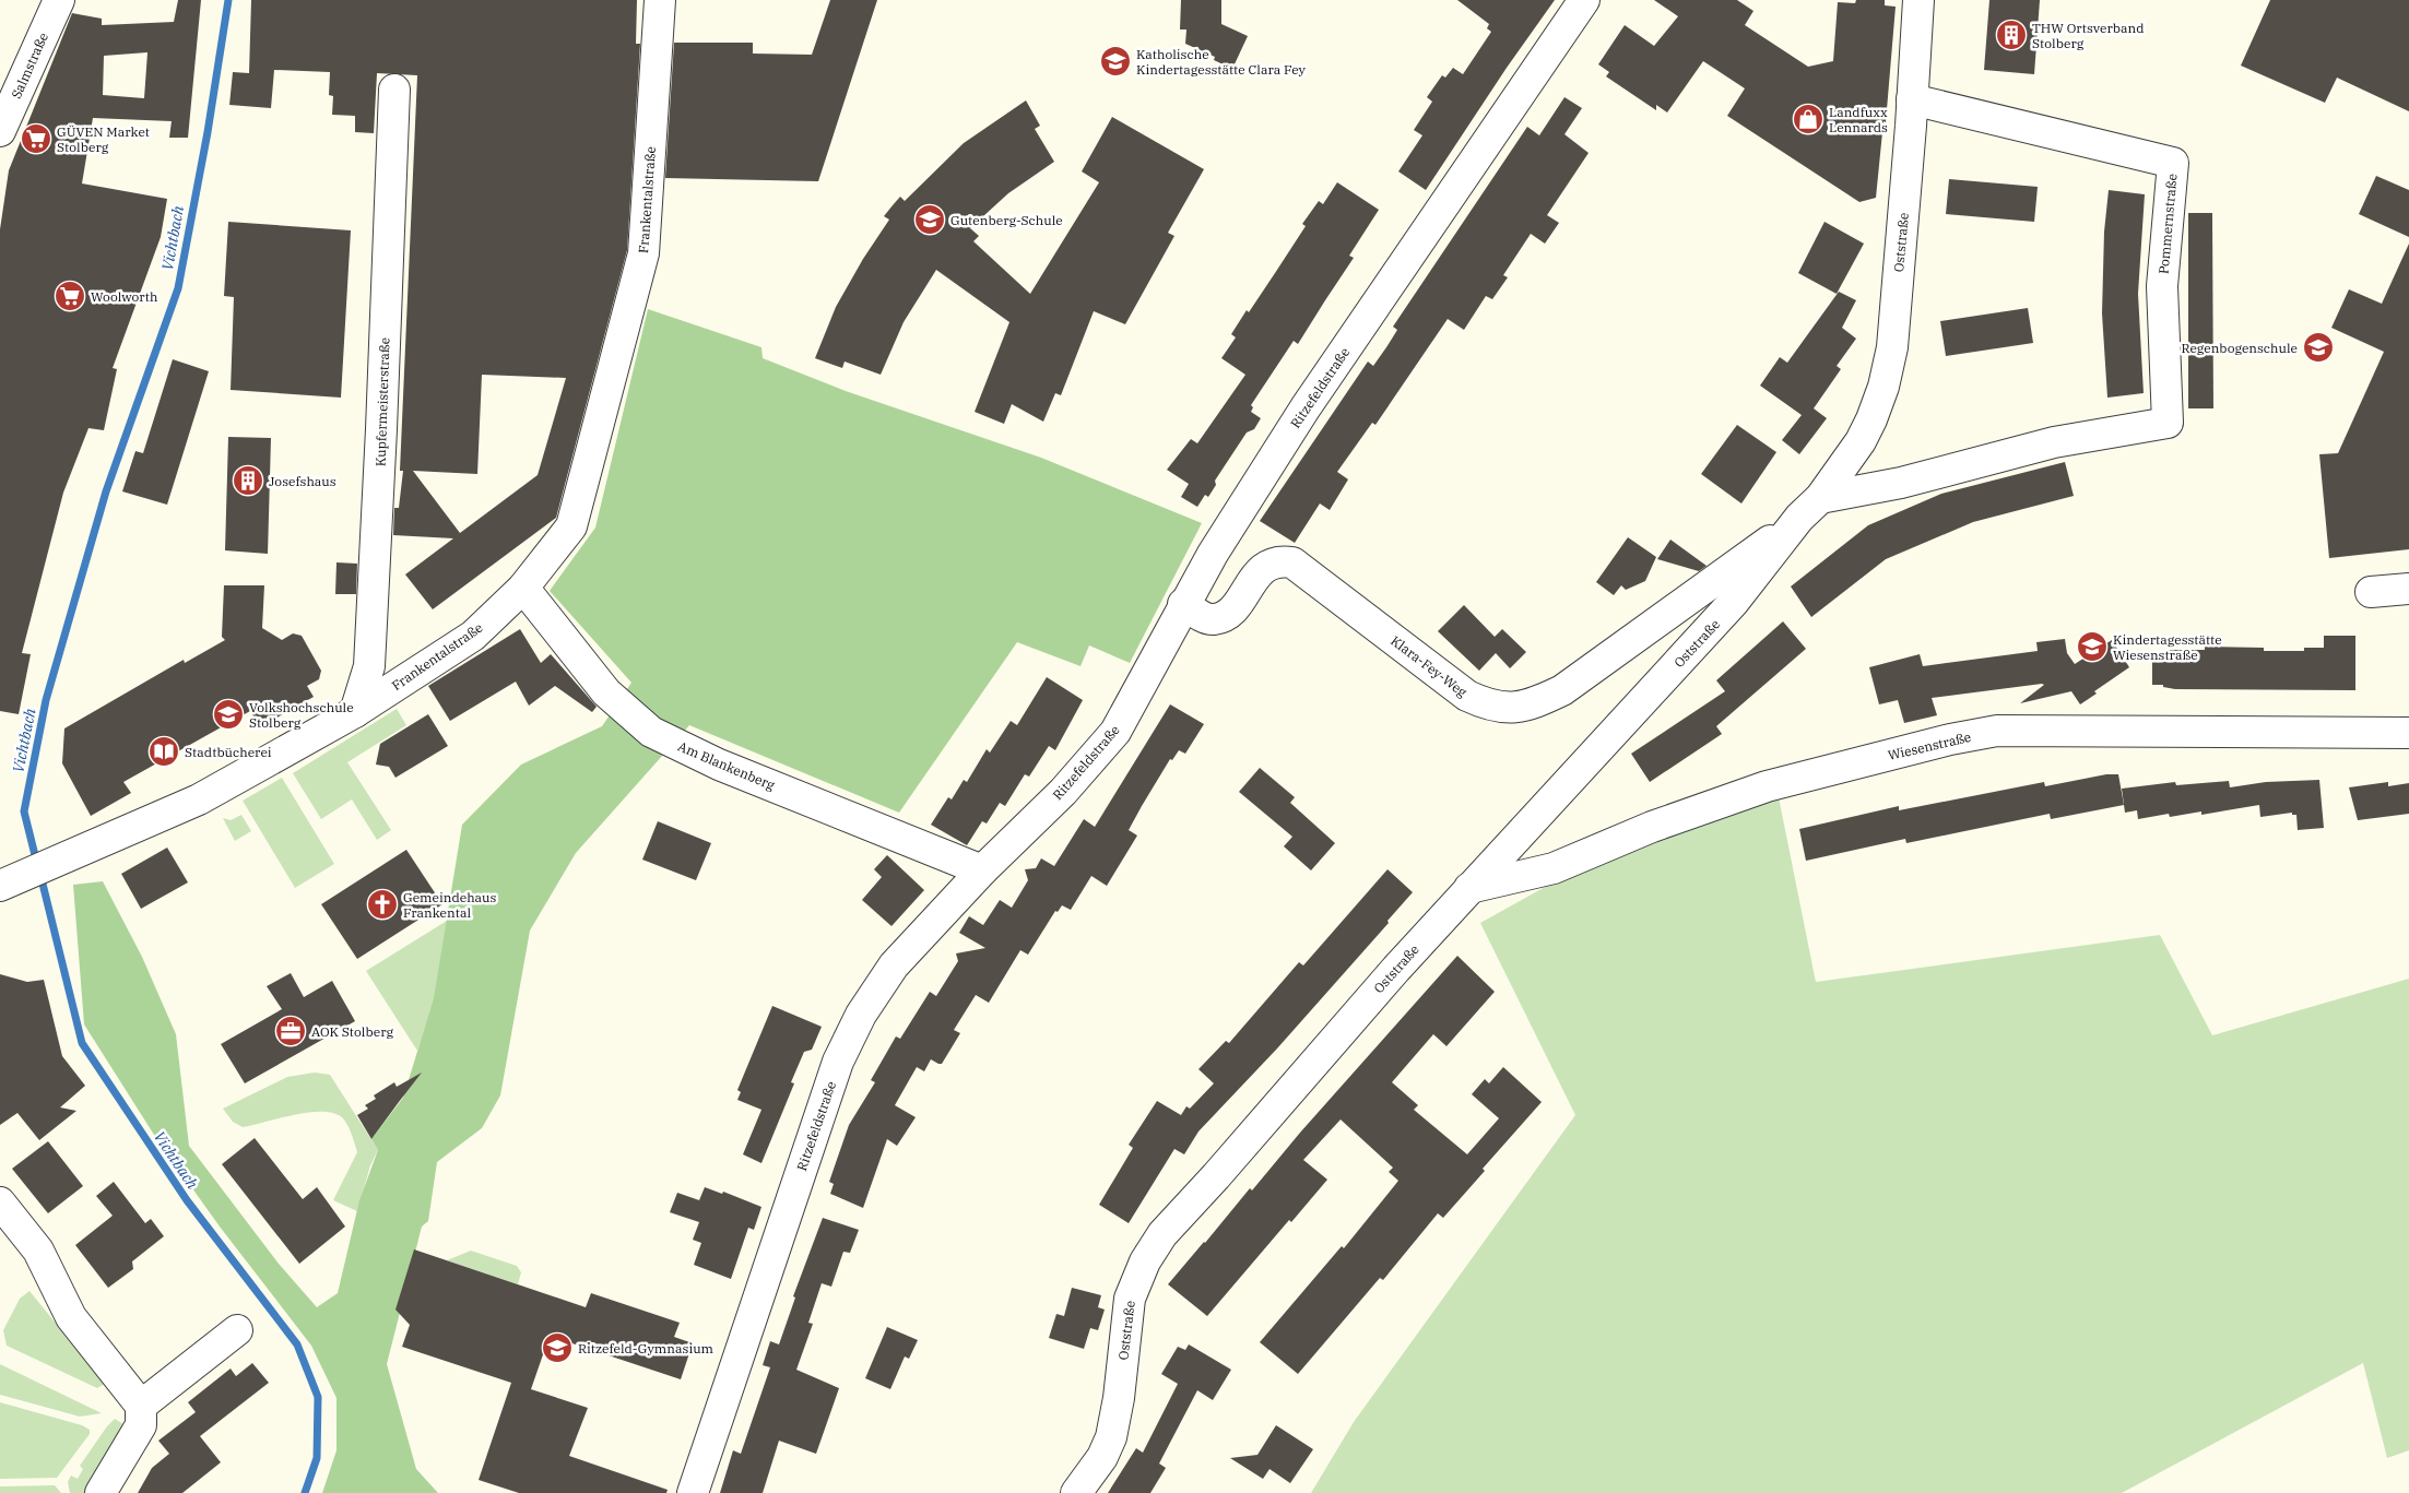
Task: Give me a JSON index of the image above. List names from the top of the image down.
{
  "streets": {
    "street": [
      "Salmstraße",
      "Frankentalstraße",
      "Pommernstraße",
      "Oststraße",
      "Ritzefeldstraße",
      "Kupfermeisterstraße",
      "Klara-Fey-Weg",
      "Wiesenstraße",
      "Am Blankenberg"
    ]
  },
  "crossings": [
    ["Frankentalstraße", "Kupfermeisterstraße"],
    ["Frankentalstraße", "Am Blankenberg"],
    ["Pommernstraße", "Oststraße"],
    ["Pommernstraße", "Klara-Fey-Weg"],
    ["Oststraße", "Klara-Fey-Weg"],
    ["Oststraße", "Wiesenstraße"],
    ["Ritzefeldstraße", "Klara-Fey-Weg"],
    ["Ritzefeldstraße", "Am Blankenberg"]
  ],
  "water": ["Vichtbach"],
  "places": {
    "building": ["THW Ortsverband Stolberg", "Josefshaus"],
    "school or university": [
      "Katholische Kindertagesstätte Clara Fey",
      "Gutenberg-Schule",
      "Regenbogenschule",
      "Kindertagesstätte Wiesenstraße",
      "Volkshochschule Stolberg",
      "Ritzefeld-Gymnasium"
    ],
    "shop": ["Landfuxx Lennards"],
    "supermarket": ["GÜVEN Market Stolberg", "Woolworth"],
    "library": ["Stadtbücherei"],
    "church": ["Gemeindehaus Frankental"],
    "office": ["AOK Stolberg"]
  }
}
